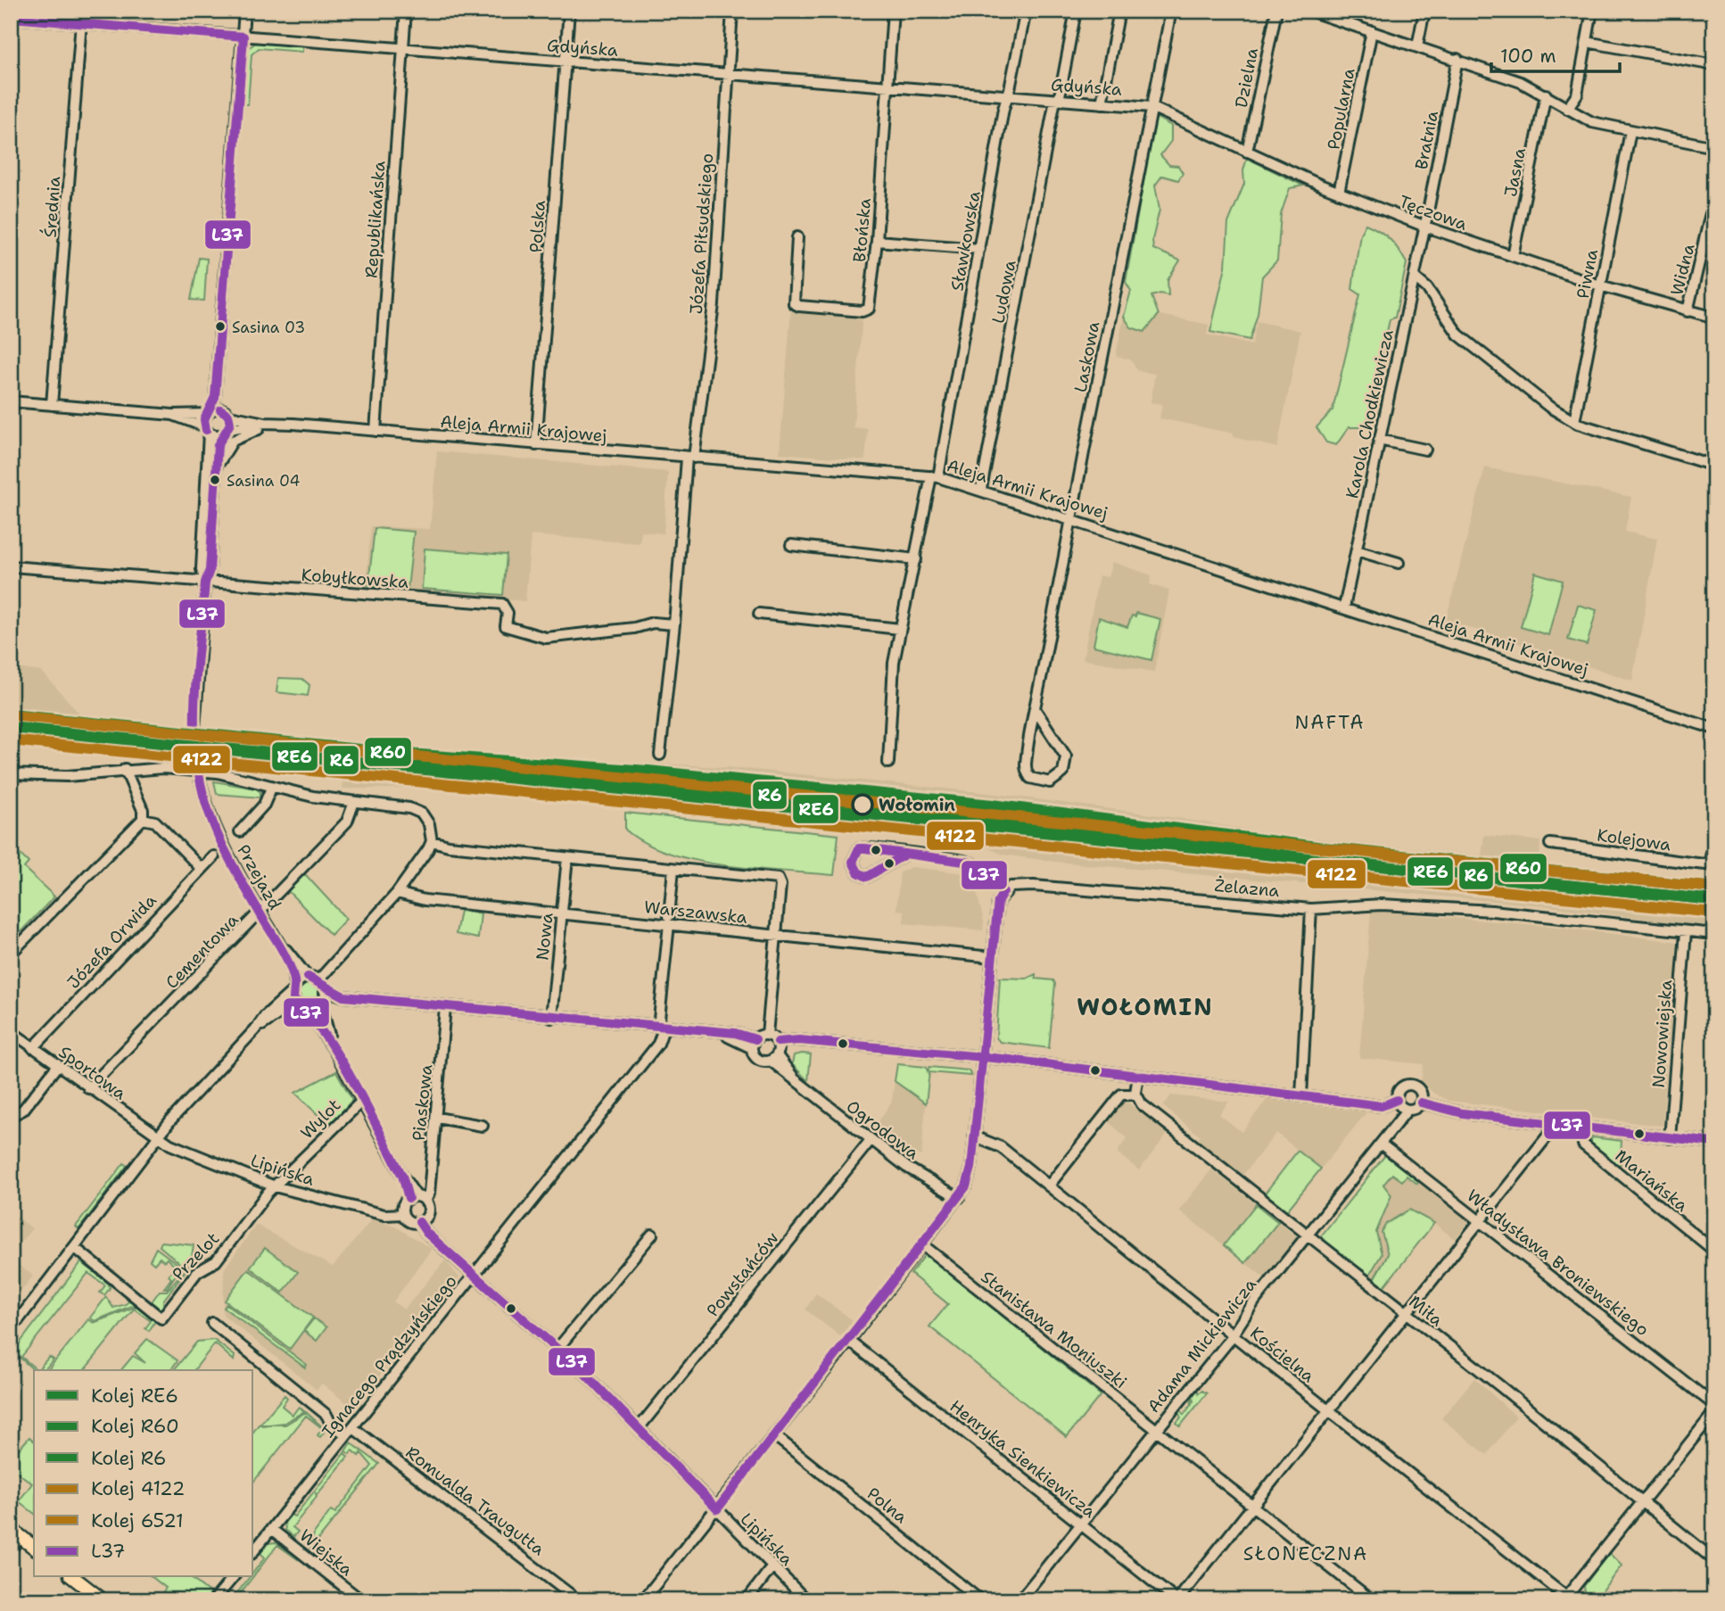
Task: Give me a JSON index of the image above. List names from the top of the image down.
{
  "streets": {
    "street": [
      "Gdyńska",
      "Dzielna",
      "Popularna",
      "Bratnia",
      "Jasna",
      "Średnia",
      "Tęczowa",
      "Republikańska",
      "Polska",
      "Błońska",
      "Józefa Piłsudskiego",
      "Sławkowska",
      "Widna",
      "Piwna",
      "Ludowa",
      "Laskowa",
      "Karola Chodkiewicza",
      "Aleja Armii Krajowej",
      "Kobyłkowska",
      "Kolejowa",
      "Przejazd",
      "Żelazna",
      "Warszawska",
      "Nowa",
      "Józefa Orwida",
      "Cementowa",
      "Nowowiejska",
      "Sportowa",
      "Piaskowa",
      "Wylot",
      "Ogrodowa",
      "Lipińska",
      "Mariańska",
      "Przelot",
      "Władysława Broniewskiego",
      "Powstańców",
      "Miła",
      "Stanisława Moniuszki",
      "Adama Mickiewicza",
      "Kościelna",
      "Ignacego Prądzyńskiego",
      "Henryka Sienkiewicza",
      "Romualda Traugutta",
      "Polna",
      "Wiejska"
    ]
  },
  "crossings": [
    ["Gdyńska", "Średnia"],
    ["Gdyńska", "Tęczowa"],
    ["Gdyńska", "Republikańska"],
    ["Gdyńska", "Polska"],
    ["Gdyńska", "Błońska"],
    ["Gdyńska", "Józefa Piłsudskiego"],
    ["Gdyńska", "Sławkowska"],
    ["Gdyńska", "Ludowa"],
    ["Gdyńska", "Laskowa"],
    ["Dzielna", "Tęczowa"],
    ["Popularna", "Tęczowa"],
    ["Bratnia", "Tęczowa"],
    ["Bratnia", "Karola Chodkiewicza"],
    ["Jasna", "Tęczowa"],
    ["Tęczowa", "Widna"],
    ["Tęczowa", "Piwna"],
    ["Tęczowa", "Laskowa"],
    ["Tęczowa", "Karola Chodkiewicza"],
    ["Republikańska", "Aleja Armii Krajowej"],
    ["Polska", "Aleja Armii Krajowej"],
    ["Józefa Piłsudskiego", "Aleja Armii Krajowej"],
    ["Józefa Piłsudskiego", "Kobyłkowska"],
    ["Sławkowska", "Aleja Armii Krajowej"],
    ["Ludowa", "Aleja Armii Krajowej"],
    ["Laskowa", "Aleja Armii Krajowej"],
    ["Karola Chodkiewicza", "Aleja Armii Krajowej"],
    ["Przejazd", "Cementowa"],
    ["Żelazna", "Nowowiejska"],
    ["Warszawska", "Nowa"],
    ["Józefa Orwida", "Sportowa"],
    ["Cementowa", "Sportowa"],
    ["Sportowa", "Lipińska"],
    ["Piaskowa", "Lipińska"],
    ["Wylot", "Lipińska"],
    ["Wylot", "Przelot"],
    ["Ogrodowa", "Powstańców"],
    ["Lipińska", "Przelot"],
    ["Lipińska", "Powstańców"],
    ["Lipińska", "Ignacego Prądzyńskiego"],
    ["Władysława Broniewskiego", "Adama Mickiewicza"],
    ["Miła", "Adama Mickiewicza"],
    ["Stanisława Moniuszki", "Adama Mickiewicza"],
    ["Adama Mickiewicza", "Kościelna"],
    ["Adama Mickiewicza", "Henryka Sienkiewicza"],
    ["Ignacego Prądzyńskiego", "Romualda Traugutta"],
    ["Ignacego Prądzyńskiego", "Wiejska"]
  ],
  "districts": ["NAFTA", "WOŁOMIN", "SŁONECZNA"],
  "places": ["Sasina 03", "Sasina 04", "Wołomin"],
  "lines": [
    "transit line L37",
    "rail line R60",
    "rail line 6521",
    "rail line R6",
    "rail line RE6",
    "rail line 4122"
  ],
  "legend": [
    "Kolej RE6",
    "Kolej R60",
    "Kolej R6",
    "Kolej 4122",
    "Kolej 6521",
    "L37"
  ],
  "scale_bar": "100 m"
}
